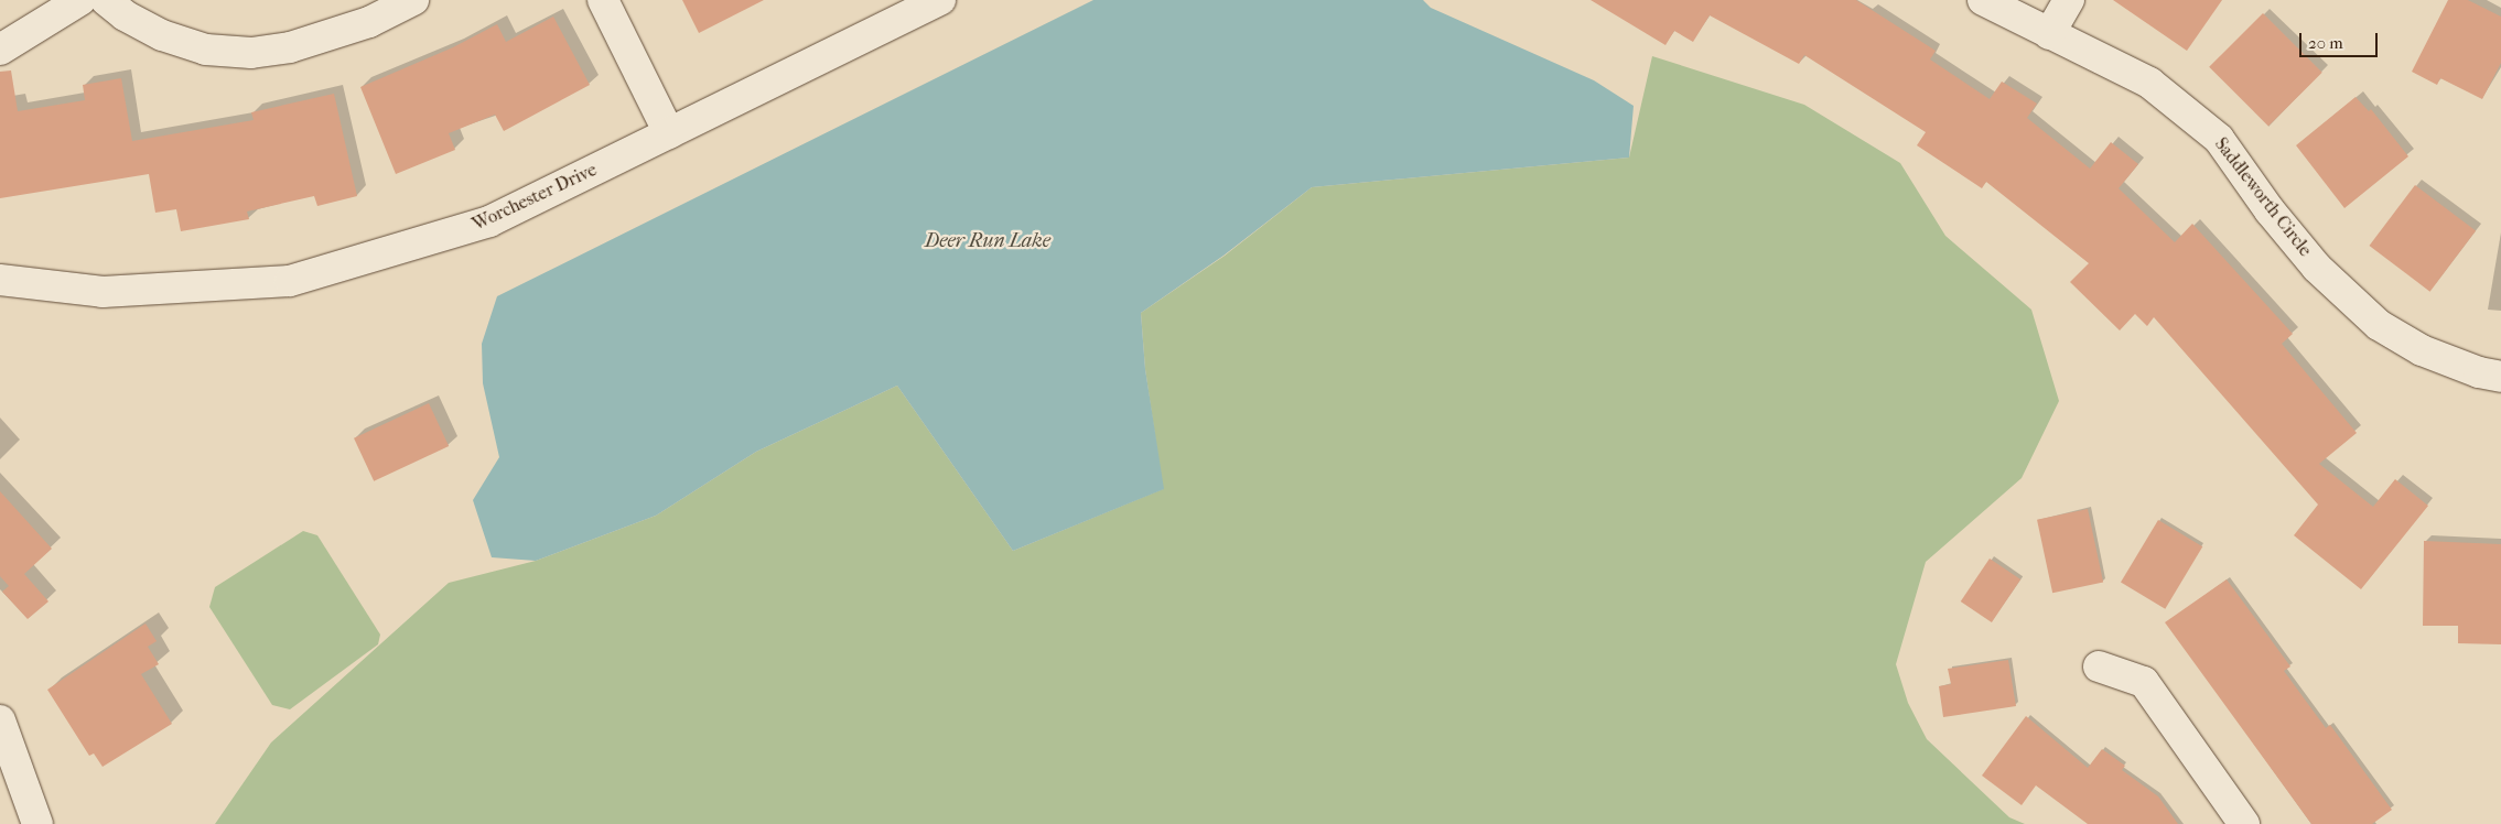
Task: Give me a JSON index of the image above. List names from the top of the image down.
{
  "streets": {
    "street": ["Worchester Drive", "Saddleworth Circle"]
  },
  "water": ["Deer Run Lake"],
  "scale_bar": "20 m"
}
